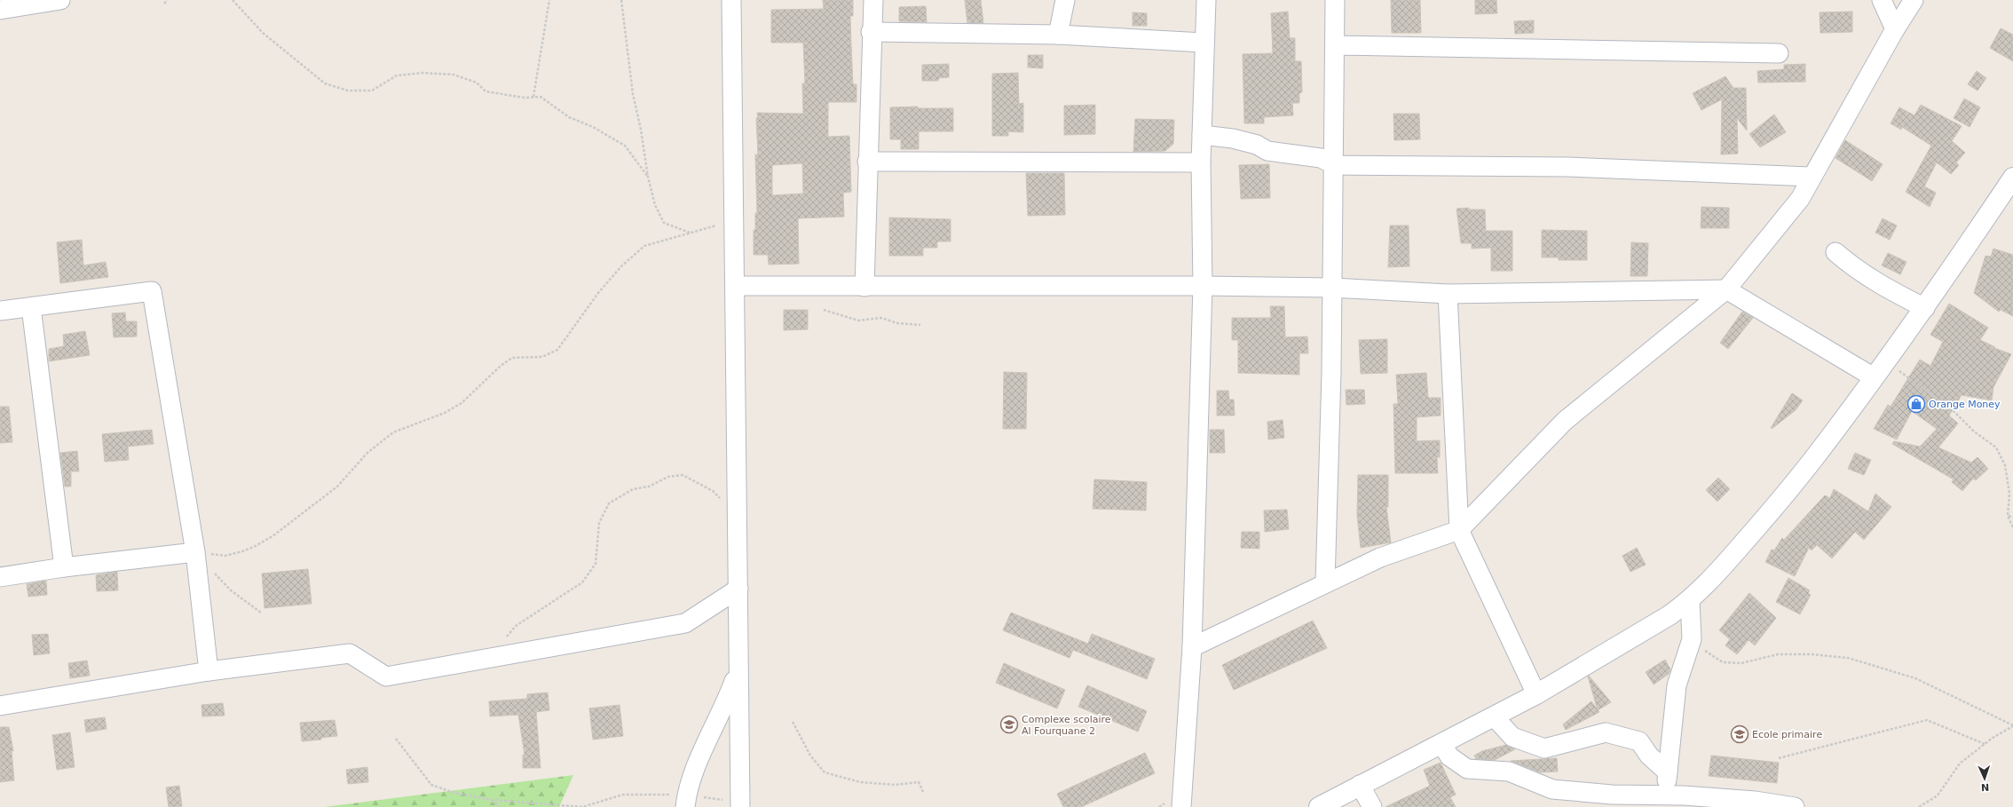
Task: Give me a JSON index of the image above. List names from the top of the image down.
{
  "places": {
    "shop": ["Orange Money"],
    "school or university": ["Complexe scolaire Al Fourquane 2", "Ecole primaire"]
  },
  "north": "bottom"
}
